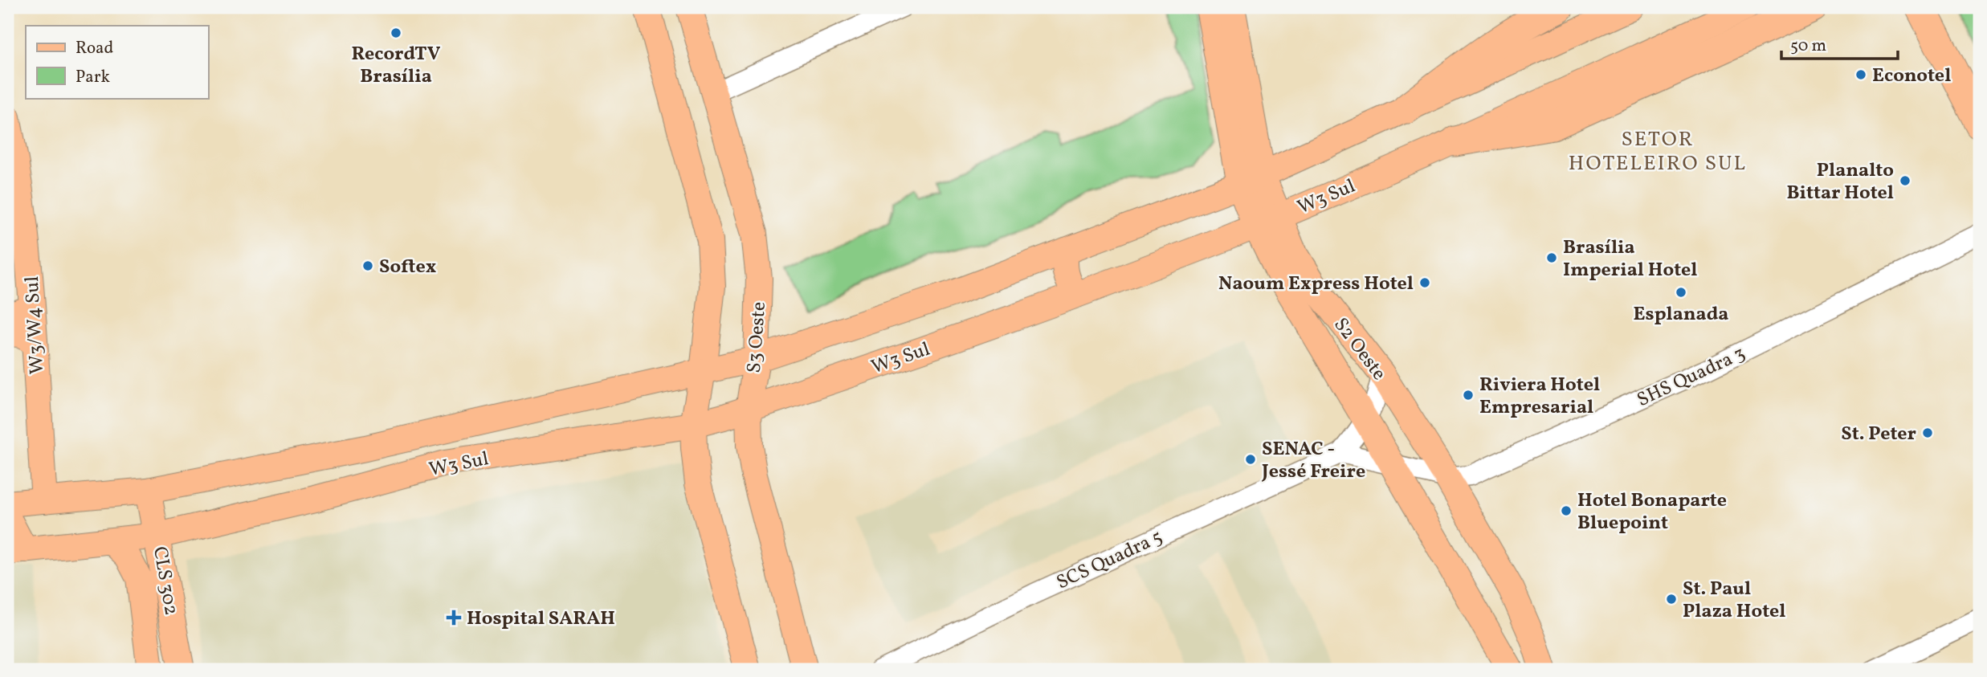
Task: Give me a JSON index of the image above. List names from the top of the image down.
{
  "streets": {
    "main road": [
      "W3 Sul",
      "W3/W4 Sul",
      "S3 Oeste",
      "S2 Oeste",
      "CLS 302"
    ],
    "street": ["SHS Quadra 3", "SCS Quadra 5"]
  },
  "crossings": [
    ["W3 Sul", "W3/W4 Sul"],
    ["W3 Sul", "S3 Oeste"],
    ["W3 Sul", "S2 Oeste"],
    ["W3 Sul", "CLS 302"],
    ["S2 Oeste", "SHS Quadra 3"],
    ["S2 Oeste", "SCS Quadra 5"]
  ],
  "districts": ["SETOR HOTELEIRO SUL"],
  "places": {
    "other": [
      "RecordTV Brasília",
      "Econotel",
      "Planalto Bittar Hotel",
      "Brasília Imperial Hotel",
      "Softex",
      "Naoum Express Hotel",
      "Esplanada",
      "Riviera Hotel Empresarial",
      "St. Peter",
      "SENAC - Jessé Freire",
      "Hotel Bonaparte Bluepoint",
      "St. Paul Plaza Hotel"
    ],
    "health": ["Hospital SARAH"]
  },
  "legend": ["Road", "Park"],
  "scale_bar": "50 m"
}
